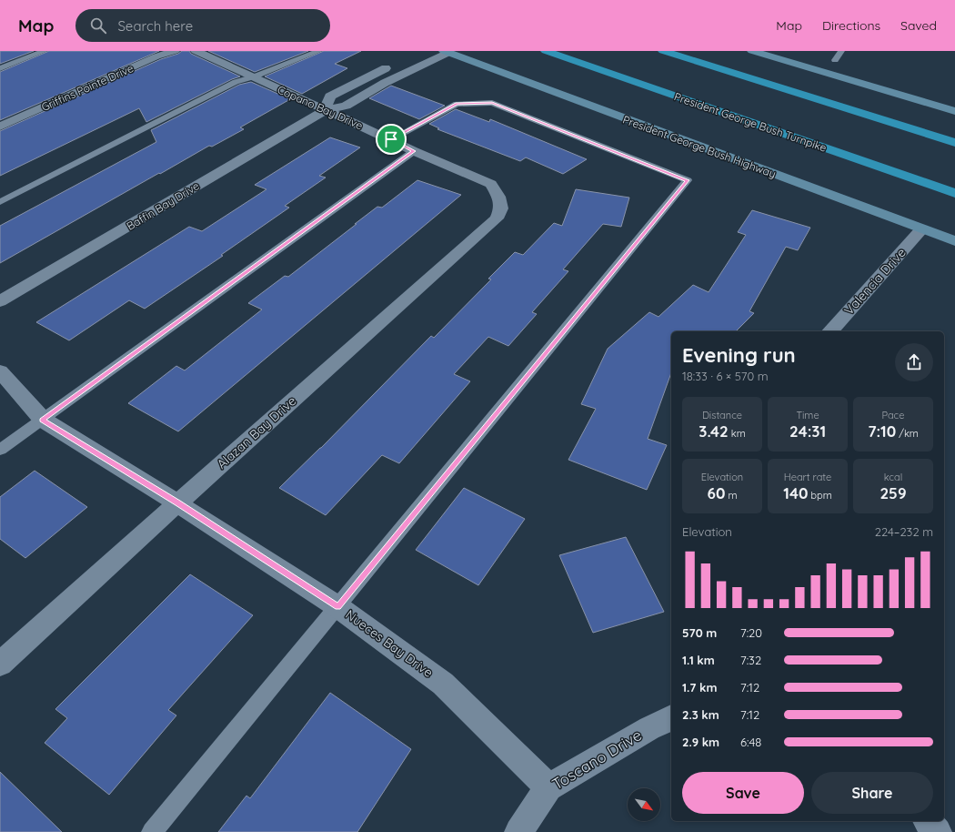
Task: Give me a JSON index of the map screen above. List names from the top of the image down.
{
  "streets": {
    "highway": ["President George Bush Turnpike"],
    "main road": ["President George Bush Highway"],
    "street": [
      "Griffins Pointe Drive",
      "Copano Bay Drive",
      "Baffin Bay Drive",
      "Valencia Drive",
      "Alazan Bay Drive",
      "Nueces Bay Drive",
      "Toscano Drive"
    ]
  },
  "crossings": [
    ["Copano Bay Drive", "Baffin Bay Drive"],
    ["Copano Bay Drive", "Alazan Bay Drive"],
    ["President George Bush Highway", "Baffin Bay Drive"],
    ["President George Bush Highway", "Valencia Drive"],
    ["Alazan Bay Drive", "Nueces Bay Drive"],
    ["Nueces Bay Drive", "Toscano Drive"]
  ],
  "north": "bottom right",
  "page": {
    "header": "Map",
    "search": "Search here",
    "nav": ["Map", "Directions", "Saved"],
    "heading": ["Evening run", "18:33 · 6 × 570 m"],
    "stats": [
      ["Distance", "3.42 km"],
      ["Time", "24:31"],
      ["Pace", "7:10 /km"],
      ["Elevation", "60 m"],
      ["Heart rate", "140 bpm"],
      ["kcal", "259"]
    ],
    "chart": ["Elevation", "224–232 m"],
    "list": [
      {
        "name": "570 m",
        "note": "7:20"
      },
      {
        "name": "1.1 km",
        "note": "7:32"
      },
      {
        "name": "1.7 km",
        "note": "7:12"
      },
      {
        "name": "2.3 km",
        "note": "7:12"
      },
      {
        "name": "2.9 km",
        "note": "6:48"
      }
    ],
    "buttons": ["Save", "Share"]
  }
}
